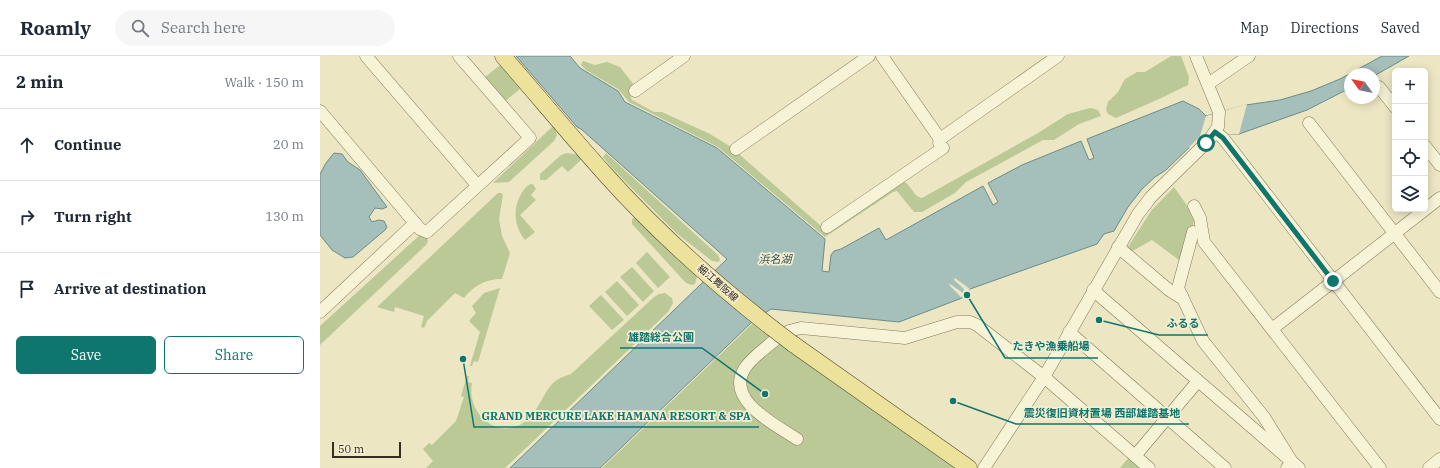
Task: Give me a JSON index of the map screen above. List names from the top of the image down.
{
  "streets": {
    "main road": ["細江舞阪線"]
  },
  "water": ["浜名湖"],
  "places": [
    "たきや漁乗船場",
    "ふるる",
    "GRAND MERCURE LAKE HAMANA RESORT & SPA",
    "雄踏総合公園",
    "震災復旧資材置場 西部雄踏基地"
  ],
  "scale_bar": "50 m",
  "north": "top left",
  "page": {
    "header": "Roamly",
    "search": "Search here",
    "nav": ["Map", "Directions", "Saved"],
    "heading": ["2 min", "Walk · 150 m"],
    "map_buttons": ["+", "−"],
    "list": [
      ["Continue", "20 m"],
      ["Turn right", "130 m"],
      "Arrive at destination"
    ],
    "buttons": ["Save", "Share"],
    "scale": "50 m"
  }
}
